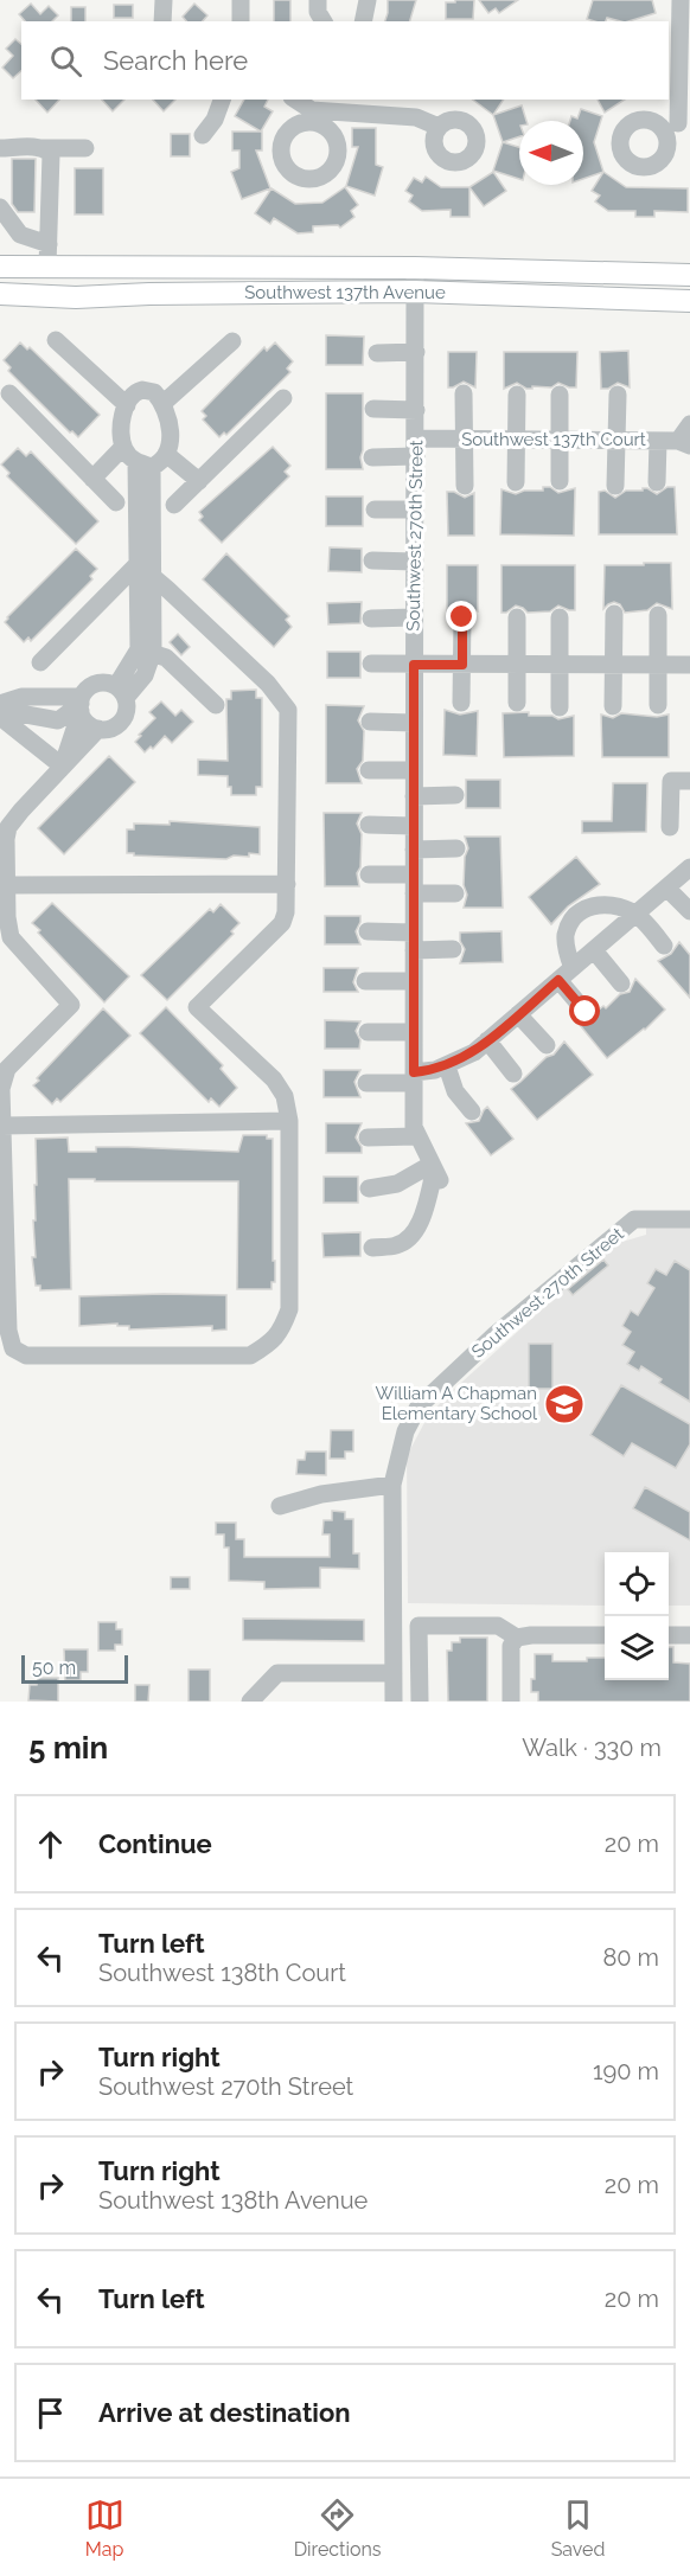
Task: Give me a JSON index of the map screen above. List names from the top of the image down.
{
  "streets": {
    "main road": ["Southwest 137th Avenue"],
    "street": ["Southwest 137th Court", "Southwest 270th Street"]
  },
  "crossings": [
    ["Southwest 137th Avenue", "Southwest 270th Street"],
    ["Southwest 137th Court", "Southwest 270th Street"]
  ],
  "places": {
    "school or university": ["William A Chapman Elementary School"]
  },
  "scale_bar": "50 m",
  "north": "left",
  "page": {
    "search": "Search here",
    "scale": "50 m",
    "heading": ["5 min", "Walk · 330 m"],
    "list": [
      ["Continue", "20 m"],
      ["Turn left", "Southwest 138th Court", "80 m"],
      ["Turn right", "Southwest 270th Street", "190 m"],
      ["Turn right", "Southwest 138th Avenue", "20 m"],
      ["Turn left", "20 m"],
      "Arrive at destination"
    ],
    "nav": ["Map", "Directions", "Saved"]
  }
}
